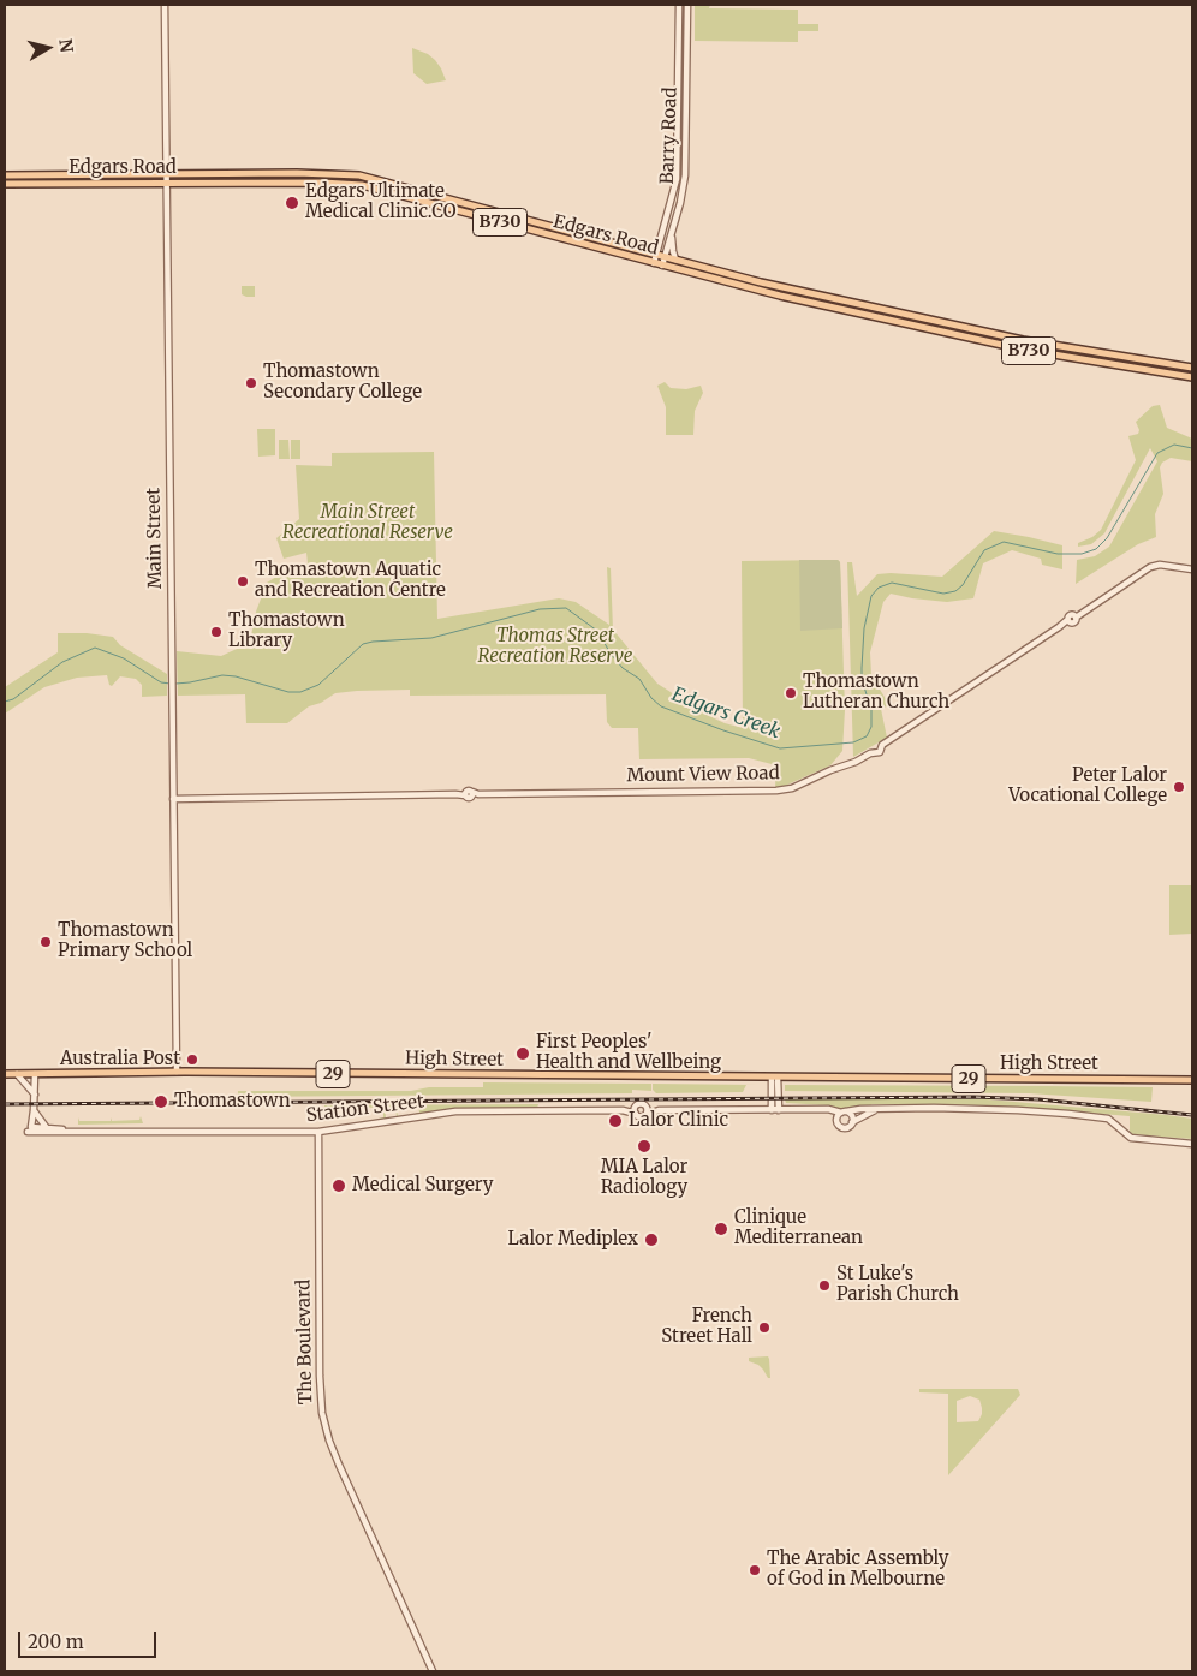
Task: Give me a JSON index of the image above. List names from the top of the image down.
{
  "streets": {
    "main road": [
      "Edgars Road",
      "B730",
      "High Street",
      "29"
    ],
    "street": [
      "Barry Road",
      "Main Street",
      "Mount View Road",
      "Station Street",
      "The Boulevard"
    ]
  },
  "crossings": [
    ["Barry Road", "Edgars Road"],
    ["Edgars Road", "Main Street"],
    ["Main Street", "Mount View Road"],
    ["Main Street", "High Street"],
    ["Station Street", "The Boulevard"]
  ],
  "water": ["Edgars Creek"],
  "parks": ["Main Street Recreational Reserve", "Thomas Street Recreation Reserve"],
  "places": [
    "Edgars Ultimate Medical Clinic.CO",
    "Thomastown Secondary College",
    "Thomastown Aquatic and Recreation Centre",
    "Thomastown Library",
    "Thomastown Lutheran Church",
    "Peter Lalor Vocational College",
    "Thomastown Primary School",
    "First Peoples' Health and Wellbeing",
    "Australia Post",
    "Thomastown",
    "Lalor Clinic",
    "MIA Lalor Radiology",
    "Medical Surgery",
    "Clinique Mediterranean",
    "Lalor Mediplex",
    "St Luke's Parish Church",
    "French Street Hall",
    "The Arabic Assembly of God in Melbourne"
  ],
  "scale_bar": "200 m",
  "north": "right"
}
